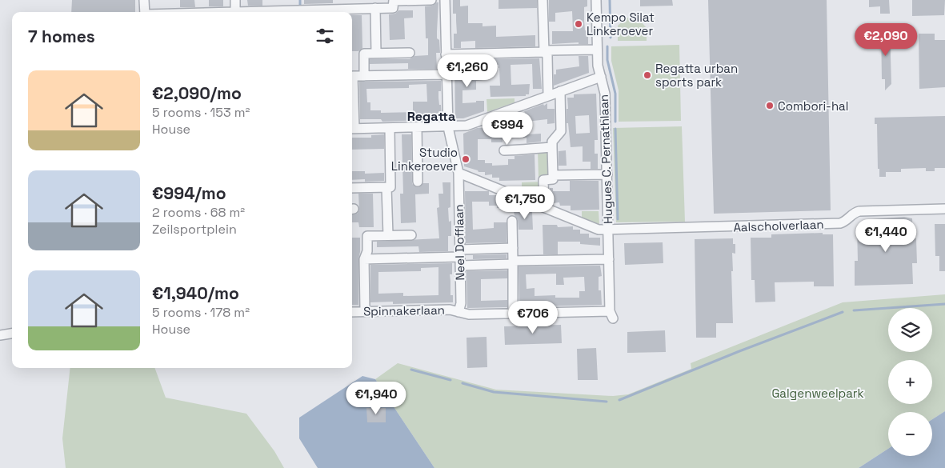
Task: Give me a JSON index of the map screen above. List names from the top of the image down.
{
  "streets": {
    "street": [
      "Hugues C. Pernathlaan",
      "Aalscholverlaan",
      "Neel Dofflaan",
      "Spinnakerlaan"
    ]
  },
  "crossings": [
    ["Hugues C. Pernathlaan", "Aalscholverlaan"],
    ["Hugues C. Pernathlaan", "Spinnakerlaan"],
    ["Aalscholverlaan", "Neel Dofflaan"],
    ["Neel Dofflaan", "Spinnakerlaan"]
  ],
  "districts": ["Regatta"],
  "parks": ["Galgenweelpark"],
  "places": [
    "Kempo Silat Linkeroever",
    "Regatta urban sports park",
    "Combori-hal",
    "Studio Linkeroever"
  ],
  "page": {
    "heading": "7 homes",
    "price": [
      "€2,090",
      "€1,260",
      "€994",
      "€1,750",
      "€1,440",
      "€706",
      "€1,940"
    ],
    "list": [
      {
        "name": "€2,090/mo",
        "note": "5 rooms · 153 m² · House"
      },
      {
        "name": "€994/mo",
        "note": "2 rooms · 68 m² · Zeilsportplein"
      },
      {
        "name": "€1,940/mo",
        "note": "5 rooms · 178 m² · House"
      }
    ],
    "map_buttons": ["+", "−"]
  }
}
